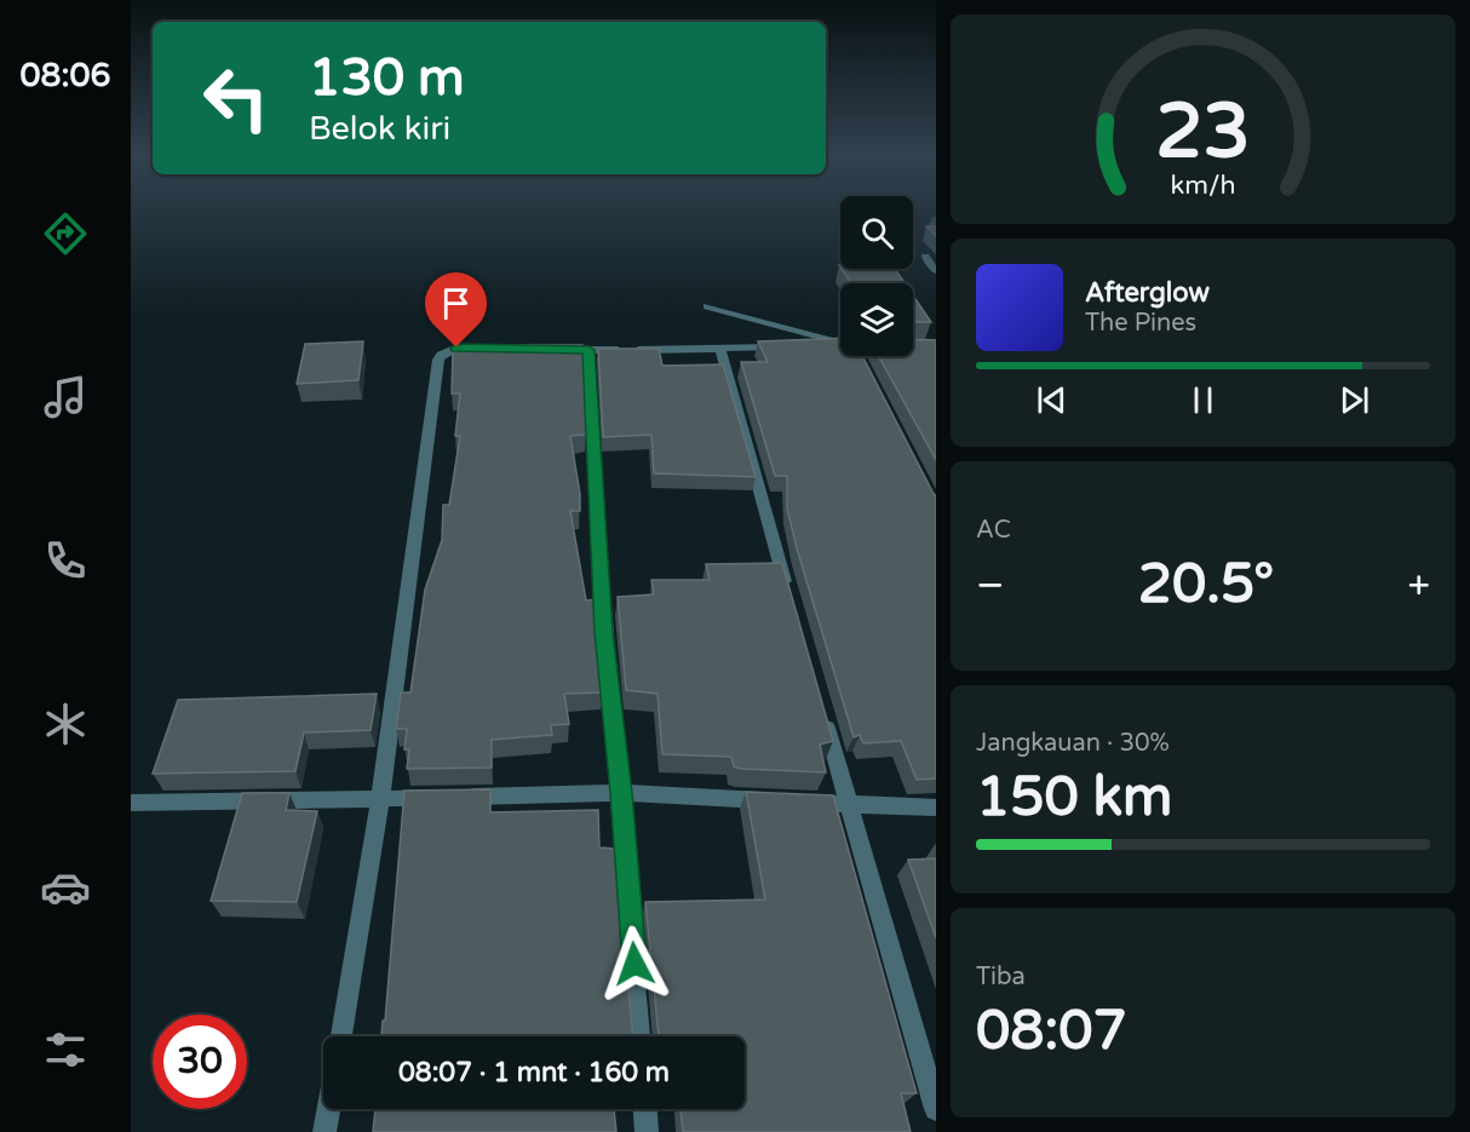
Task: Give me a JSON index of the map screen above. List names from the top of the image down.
{
  "page": {
    "tabs": "08:06",
    "turn": ["130 m", "Belok kiri"],
    "song": ["Afterglow", "The Pines"],
    "tile": [
      "AC",
      ["Jangkauan · 30%", "150 km"],
      ["Tiba", "08:07"]
    ],
    "heat": ["−", "20.5°", "+"],
    "limit": "30",
    "trip": "08:07 · 1 mnt · 160 m",
    "gauge": ["23", "km/h"]
  }
}
